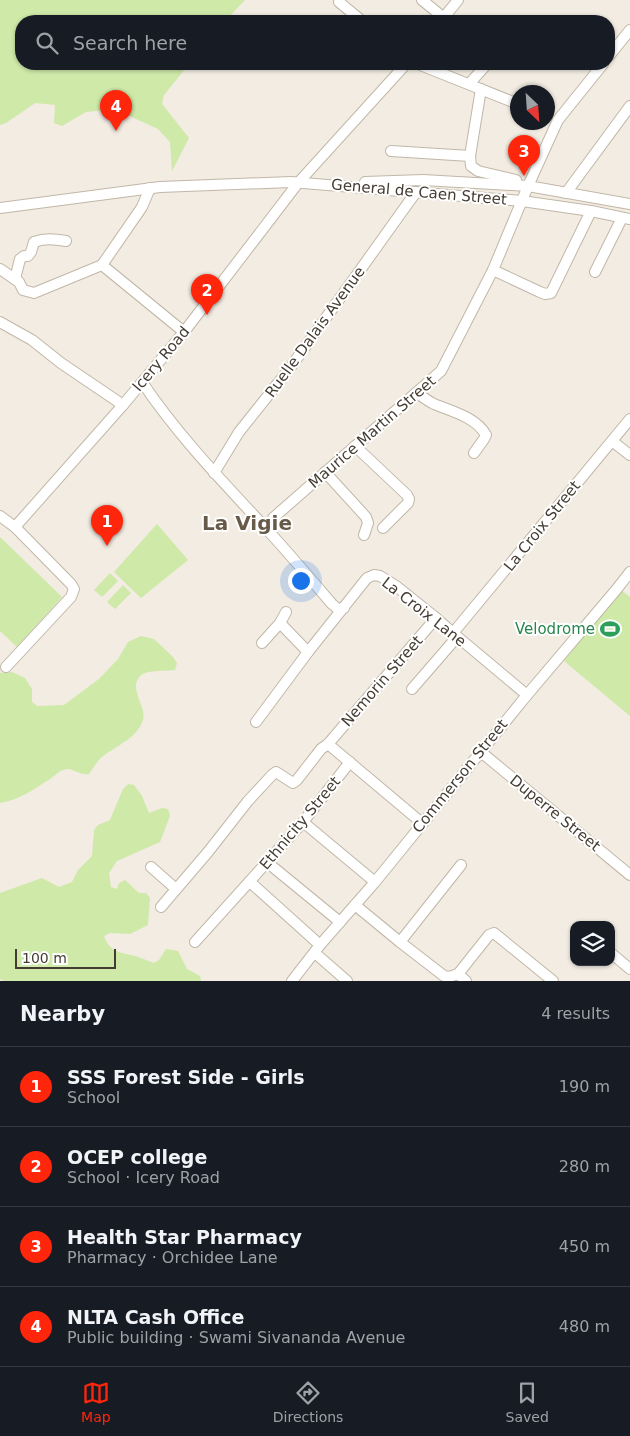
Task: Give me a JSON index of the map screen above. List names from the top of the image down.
{
  "streets": {
    "street": [
      "General de Caen Street",
      "Ruelle Dalais Avenue",
      "Icery Road",
      "Maurice Martin Street",
      "La Croix Street",
      "La Croix Lane",
      "Nemorin Street",
      "Commerson Street",
      "Duperre Street",
      "Ethnicity Street"
    ]
  },
  "crossings": [
    ["General de Caen Street", "Ruelle Dalais Avenue"],
    ["General de Caen Street", "Maurice Martin Street"],
    ["La Croix Street", "La Croix Lane"],
    ["La Croix Lane", "Nemorin Street"],
    ["La Croix Lane", "Commerson Street"],
    ["Commerson Street", "Duperre Street"]
  ],
  "districts": ["La Vigie"],
  "places": {
    "sports": ["Velodrome"]
  },
  "scale_bar": "100 m",
  "north": "bottom right",
  "page": {
    "search": "Search here",
    "pins": [
      "4",
      "3",
      "2",
      "1"
    ],
    "scale": "100 m",
    "heading": ["Nearby", "4 results"],
    "list": [
      {
        "mark": "1",
        "name": "SSS Forest Side - Girls",
        "note": "School",
        "value": "190 m"
      },
      {
        "mark": "2",
        "name": "OCEP college",
        "note": "School · Icery Road",
        "value": "280 m"
      },
      {
        "mark": "3",
        "name": "Health Star Pharmacy",
        "note": "Pharmacy · Orchidee Lane",
        "value": "450 m"
      },
      {
        "mark": "4",
        "name": "NLTA Cash Office",
        "note": "Public building · Swami Sivananda Avenue",
        "value": "480 m"
      }
    ],
    "nav": ["Map", "Directions", "Saved"]
  }
}
